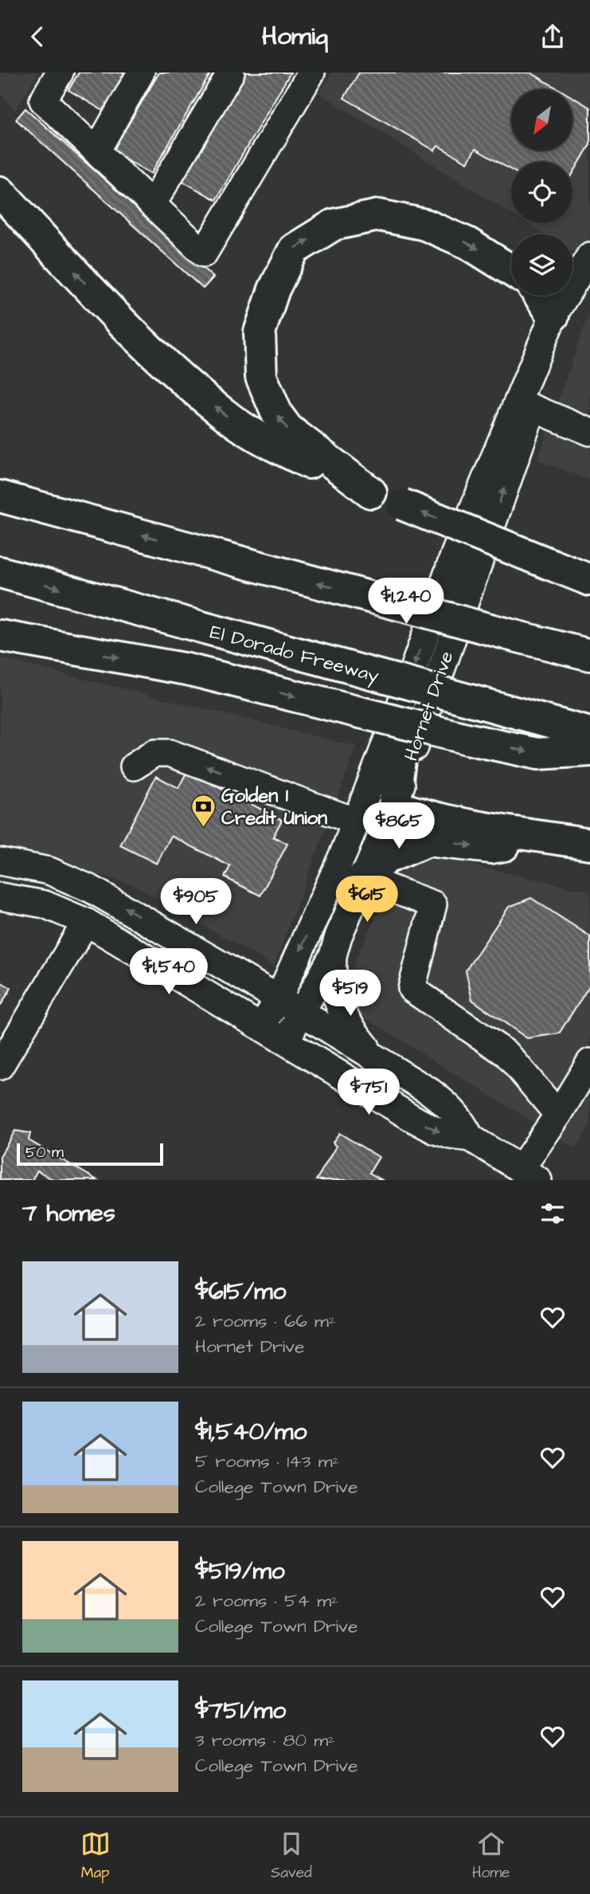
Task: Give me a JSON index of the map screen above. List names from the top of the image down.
{
  "streets": {
    "highway": ["El Dorado Freeway"],
    "street": ["Hornet Drive"]
  },
  "places": {
    "bank": ["Golden 1 Credit Union"]
  },
  "scale_bar": "50 m",
  "north": "bottom left",
  "page": {
    "header": "Homiq",
    "price": [
      "$1,240",
      "$865",
      "$615",
      "$905",
      "$1,540",
      "$519",
      "$751"
    ],
    "scale": "50 m",
    "heading": "7 homes",
    "list": [
      {
        "name": "$615/mo",
        "note": "2 rooms · 66 m² · Hornet Drive"
      },
      {
        "name": "$1,540/mo",
        "note": "5 rooms · 143 m² · College Town Drive"
      },
      {
        "name": "$519/mo",
        "note": "2 rooms · 54 m² · College Town Drive"
      },
      {
        "name": "$751/mo",
        "note": "3 rooms · 80 m² · College Town Drive"
      }
    ],
    "tabs": ["Map", "Saved", "Home"]
  }
}
